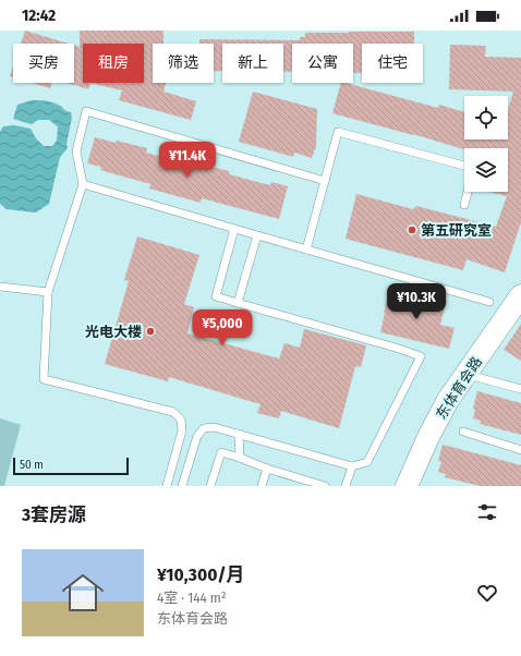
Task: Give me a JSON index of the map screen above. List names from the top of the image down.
{
  "streets": {
    "street": ["东体育会路"]
  },
  "places": ["第五研究室", "光电大楼"],
  "scale_bar": "50 m",
  "page": {
    "status": "12:42",
    "chip": [
      "买房",
      "租房",
      "筛选",
      "新上",
      "公寓",
      "住宅"
    ],
    "price": ["¥11.4K", "¥10.3K", "¥5,000"],
    "scale": "50 m",
    "heading": "3套房源",
    "list": [
      {
        "name": "¥10,300/月",
        "note": "4室 · 144 m² · 东体育会路"
      }
    ]
  }
}
